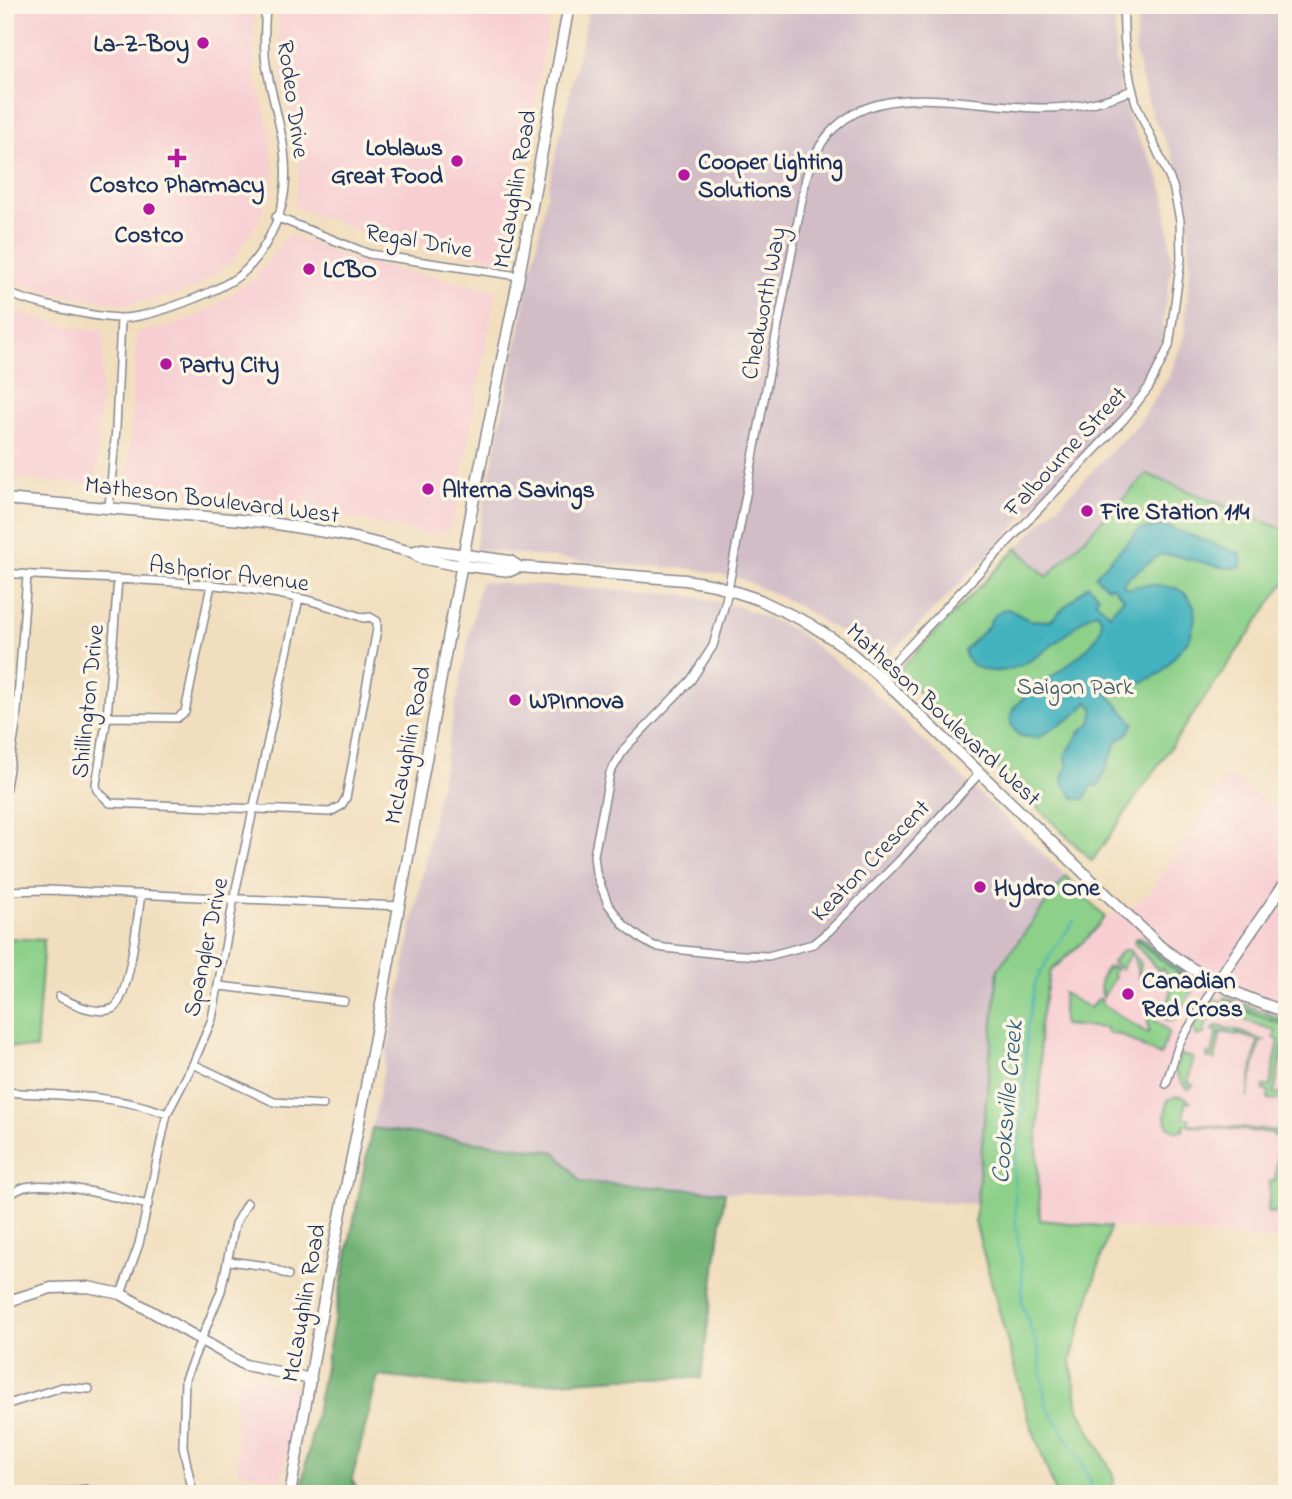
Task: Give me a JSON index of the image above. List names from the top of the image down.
{
  "streets": {
    "street": [
      "Rodeo Drive",
      "McLaughlin Road",
      "Regal Drive",
      "Chedworth Way",
      "Falbourne Street",
      "Matheson Boulevard West",
      "Ashprior Avenue",
      "Shillington Drive",
      "Keaton Crescent",
      "Spangler Drive"
    ]
  },
  "crossings": [
    ["Rodeo Drive", "Regal Drive"],
    ["McLaughlin Road", "Regal Drive"],
    ["McLaughlin Road", "Matheson Boulevard West"],
    ["Chedworth Way", "Falbourne Street"],
    ["Chedworth Way", "Matheson Boulevard West"],
    ["Chedworth Way", "Keaton Crescent"],
    ["Falbourne Street", "Matheson Boulevard West"],
    ["Matheson Boulevard West", "Keaton Crescent"],
    ["Ashprior Avenue", "Shillington Drive"],
    ["Ashprior Avenue", "Spangler Drive"],
    ["Shillington Drive", "Spangler Drive"]
  ],
  "water": ["Cooksville Creek"],
  "parks": ["Saigon Park"],
  "places": {
    "other": [
      "La-Z-Boy",
      "Loblaws Great Food",
      "Cooper Lighting Solutions",
      "Costco",
      "LCBO",
      "Party City",
      "Alterna Savings",
      "Fire Station 114",
      "WPInnova",
      "Hydro One",
      "Canadian Red Cross"
    ],
    "health": ["Costco Pharmacy"]
  }
}
